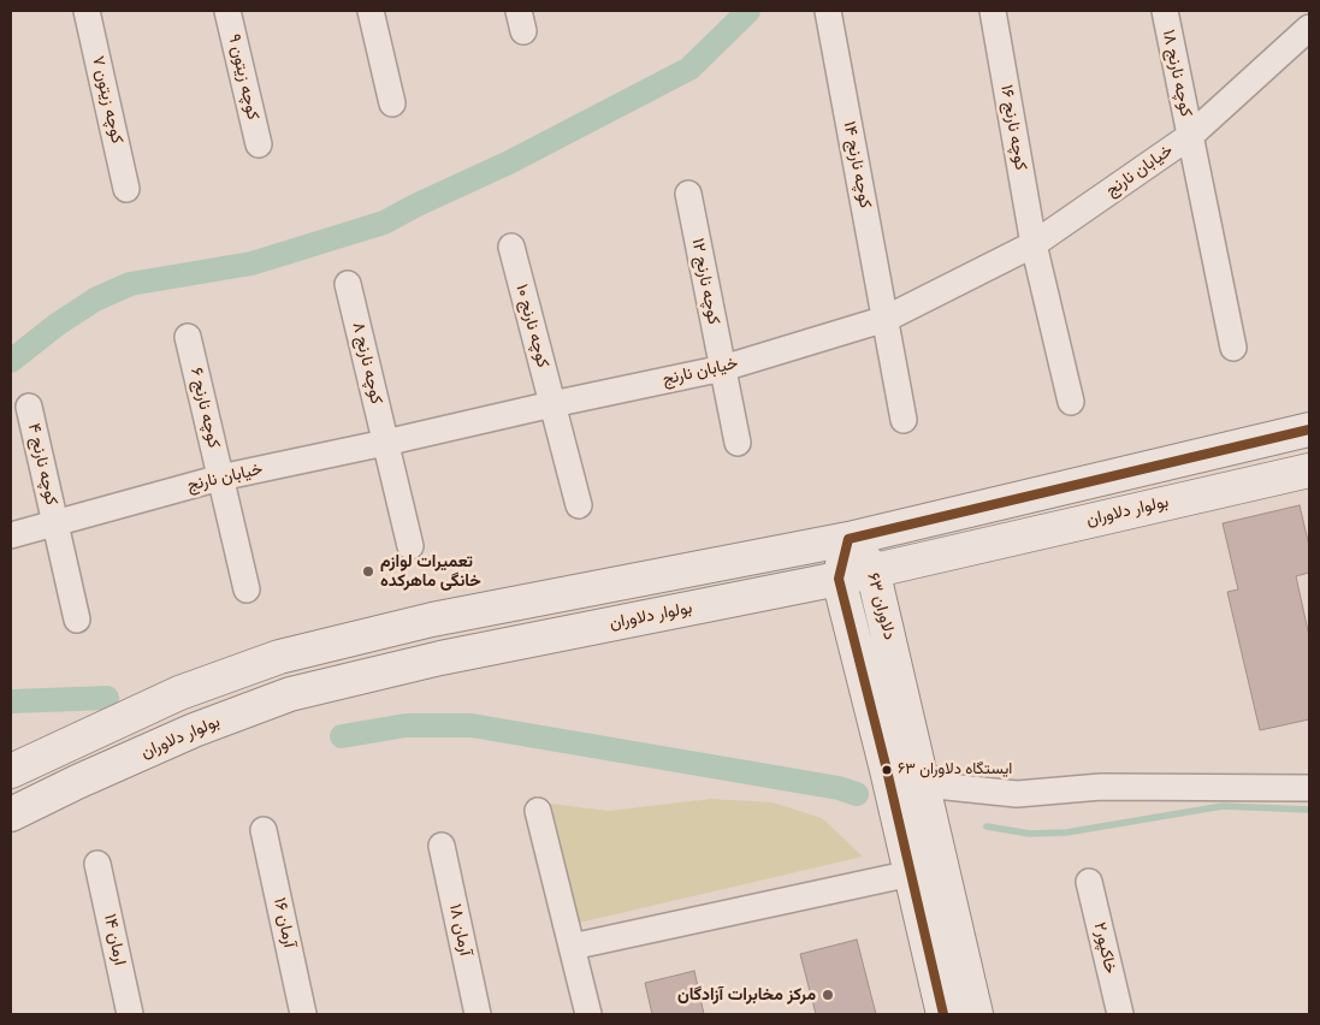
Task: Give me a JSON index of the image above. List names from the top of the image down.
{
  "streets": {
    "street": [
      "کوچه نارنج ۱۸",
      "کوچه زیتون ۹",
      "کوچه زیتون ۷",
      "کوچه نارنج ۱۶",
      "کوچه نارنج ۱۴",
      "خیابان نارنج",
      "کوچه نارنج ۱۲",
      "کوچه نارنج ۱۰",
      "کوچه نارنج ۸",
      "کوچه نارنج ۶",
      "کوچه نارنج ۴",
      "بولوار دلاوران",
      "دلاوران ۶۳",
      "آرمان ۱۶",
      "آرمان ۱۸",
      "ارمان ۱۴",
      "خاکپور۲"
    ]
  },
  "crossings": [
    ["کوچه نارنج ۱۸", "خیابان نارنج"],
    ["کوچه نارنج ۱۶", "خیابان نارنج"],
    ["کوچه نارنج ۱۴", "خیابان نارنج"],
    ["خیابان نارنج", "کوچه نارنج ۱۲"],
    ["خیابان نارنج", "کوچه نارنج ۱۰"],
    ["خیابان نارنج", "کوچه نارنج ۸"],
    ["خیابان نارنج", "کوچه نارنج ۶"],
    ["خیابان نارنج", "کوچه نارنج ۴"],
    ["بولوار دلاوران", "دلاوران ۶۳"]
  ],
  "places": ["تعمیرات لوازم خانگی ماهرکده", "ایستگاه دلاوران ۶۳", "مرکز مخابرات آزادگان"]
}
